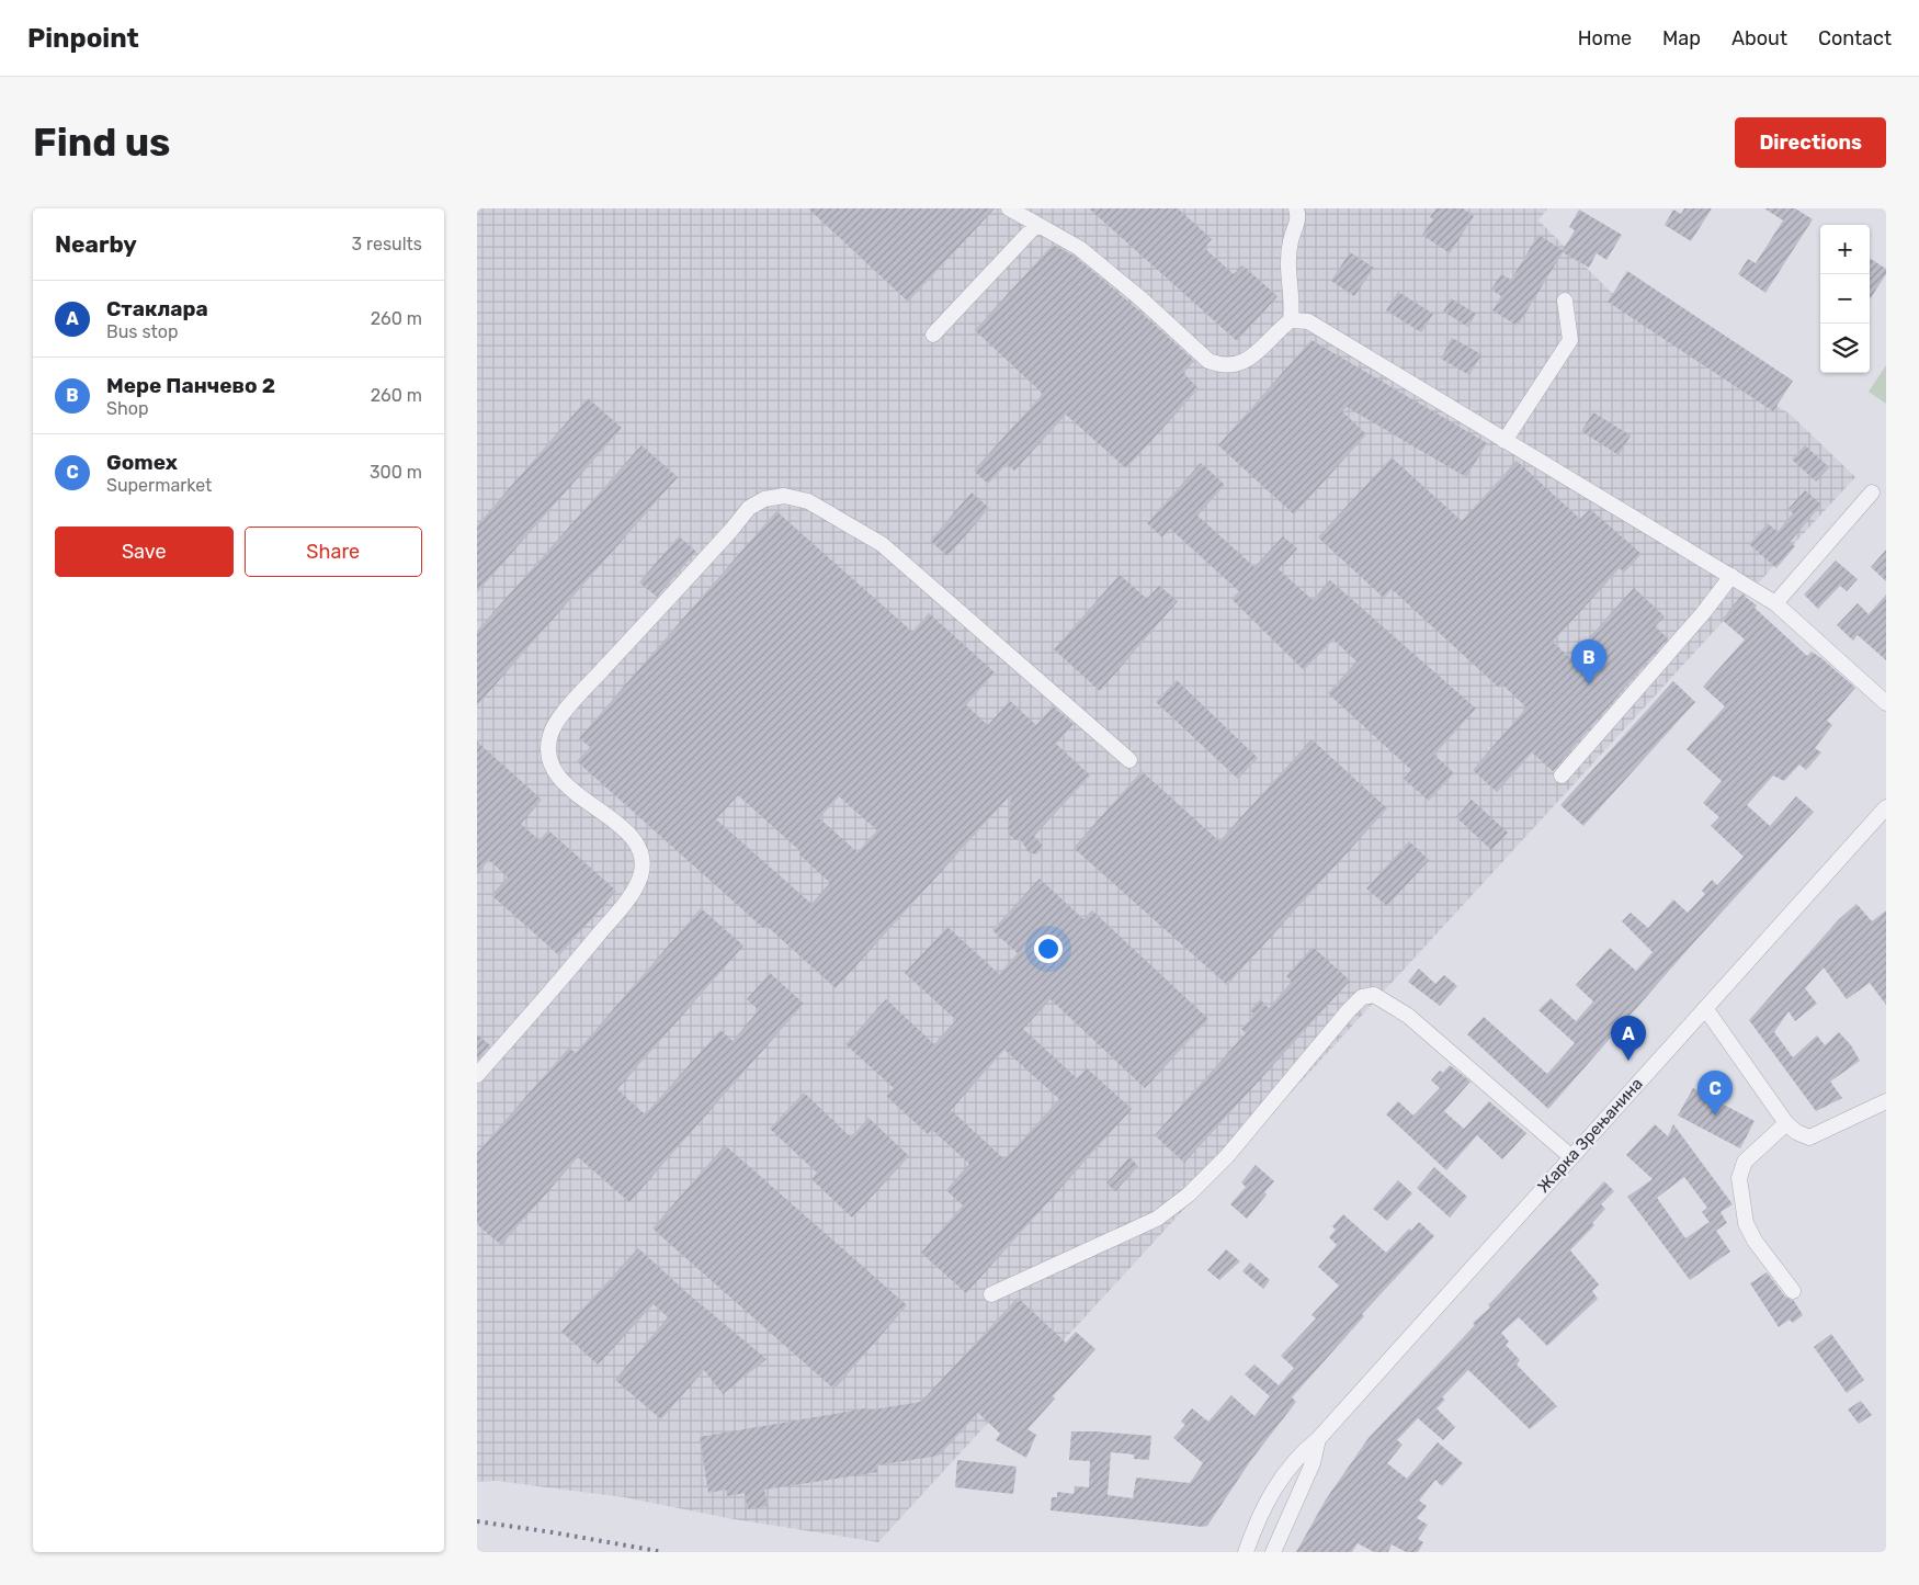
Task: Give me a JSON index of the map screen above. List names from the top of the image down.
{
  "streets": {
    "street": ["Жарка Зрењанина"]
  },
  "page": {
    "header": "Pinpoint",
    "nav": [
      "Home",
      "Map",
      "About",
      "Contact"
    ],
    "buttons": [
      "Directions",
      ["Save", "Share"]
    ],
    "title": "Find us",
    "heading": ["Nearby", "3 results"],
    "map_buttons": ["+", "−"],
    "list": [
      {
        "mark": "A",
        "name": "Стаклара",
        "note": "Bus stop",
        "value": "260 m"
      },
      {
        "mark": "B",
        "name": "Мере Панчево 2",
        "note": "Shop",
        "value": "260 m"
      },
      {
        "mark": "C",
        "name": "Gomex",
        "note": "Supermarket",
        "value": "300 m"
      }
    ],
    "pins": ["B", "A", "C"]
  }
}
